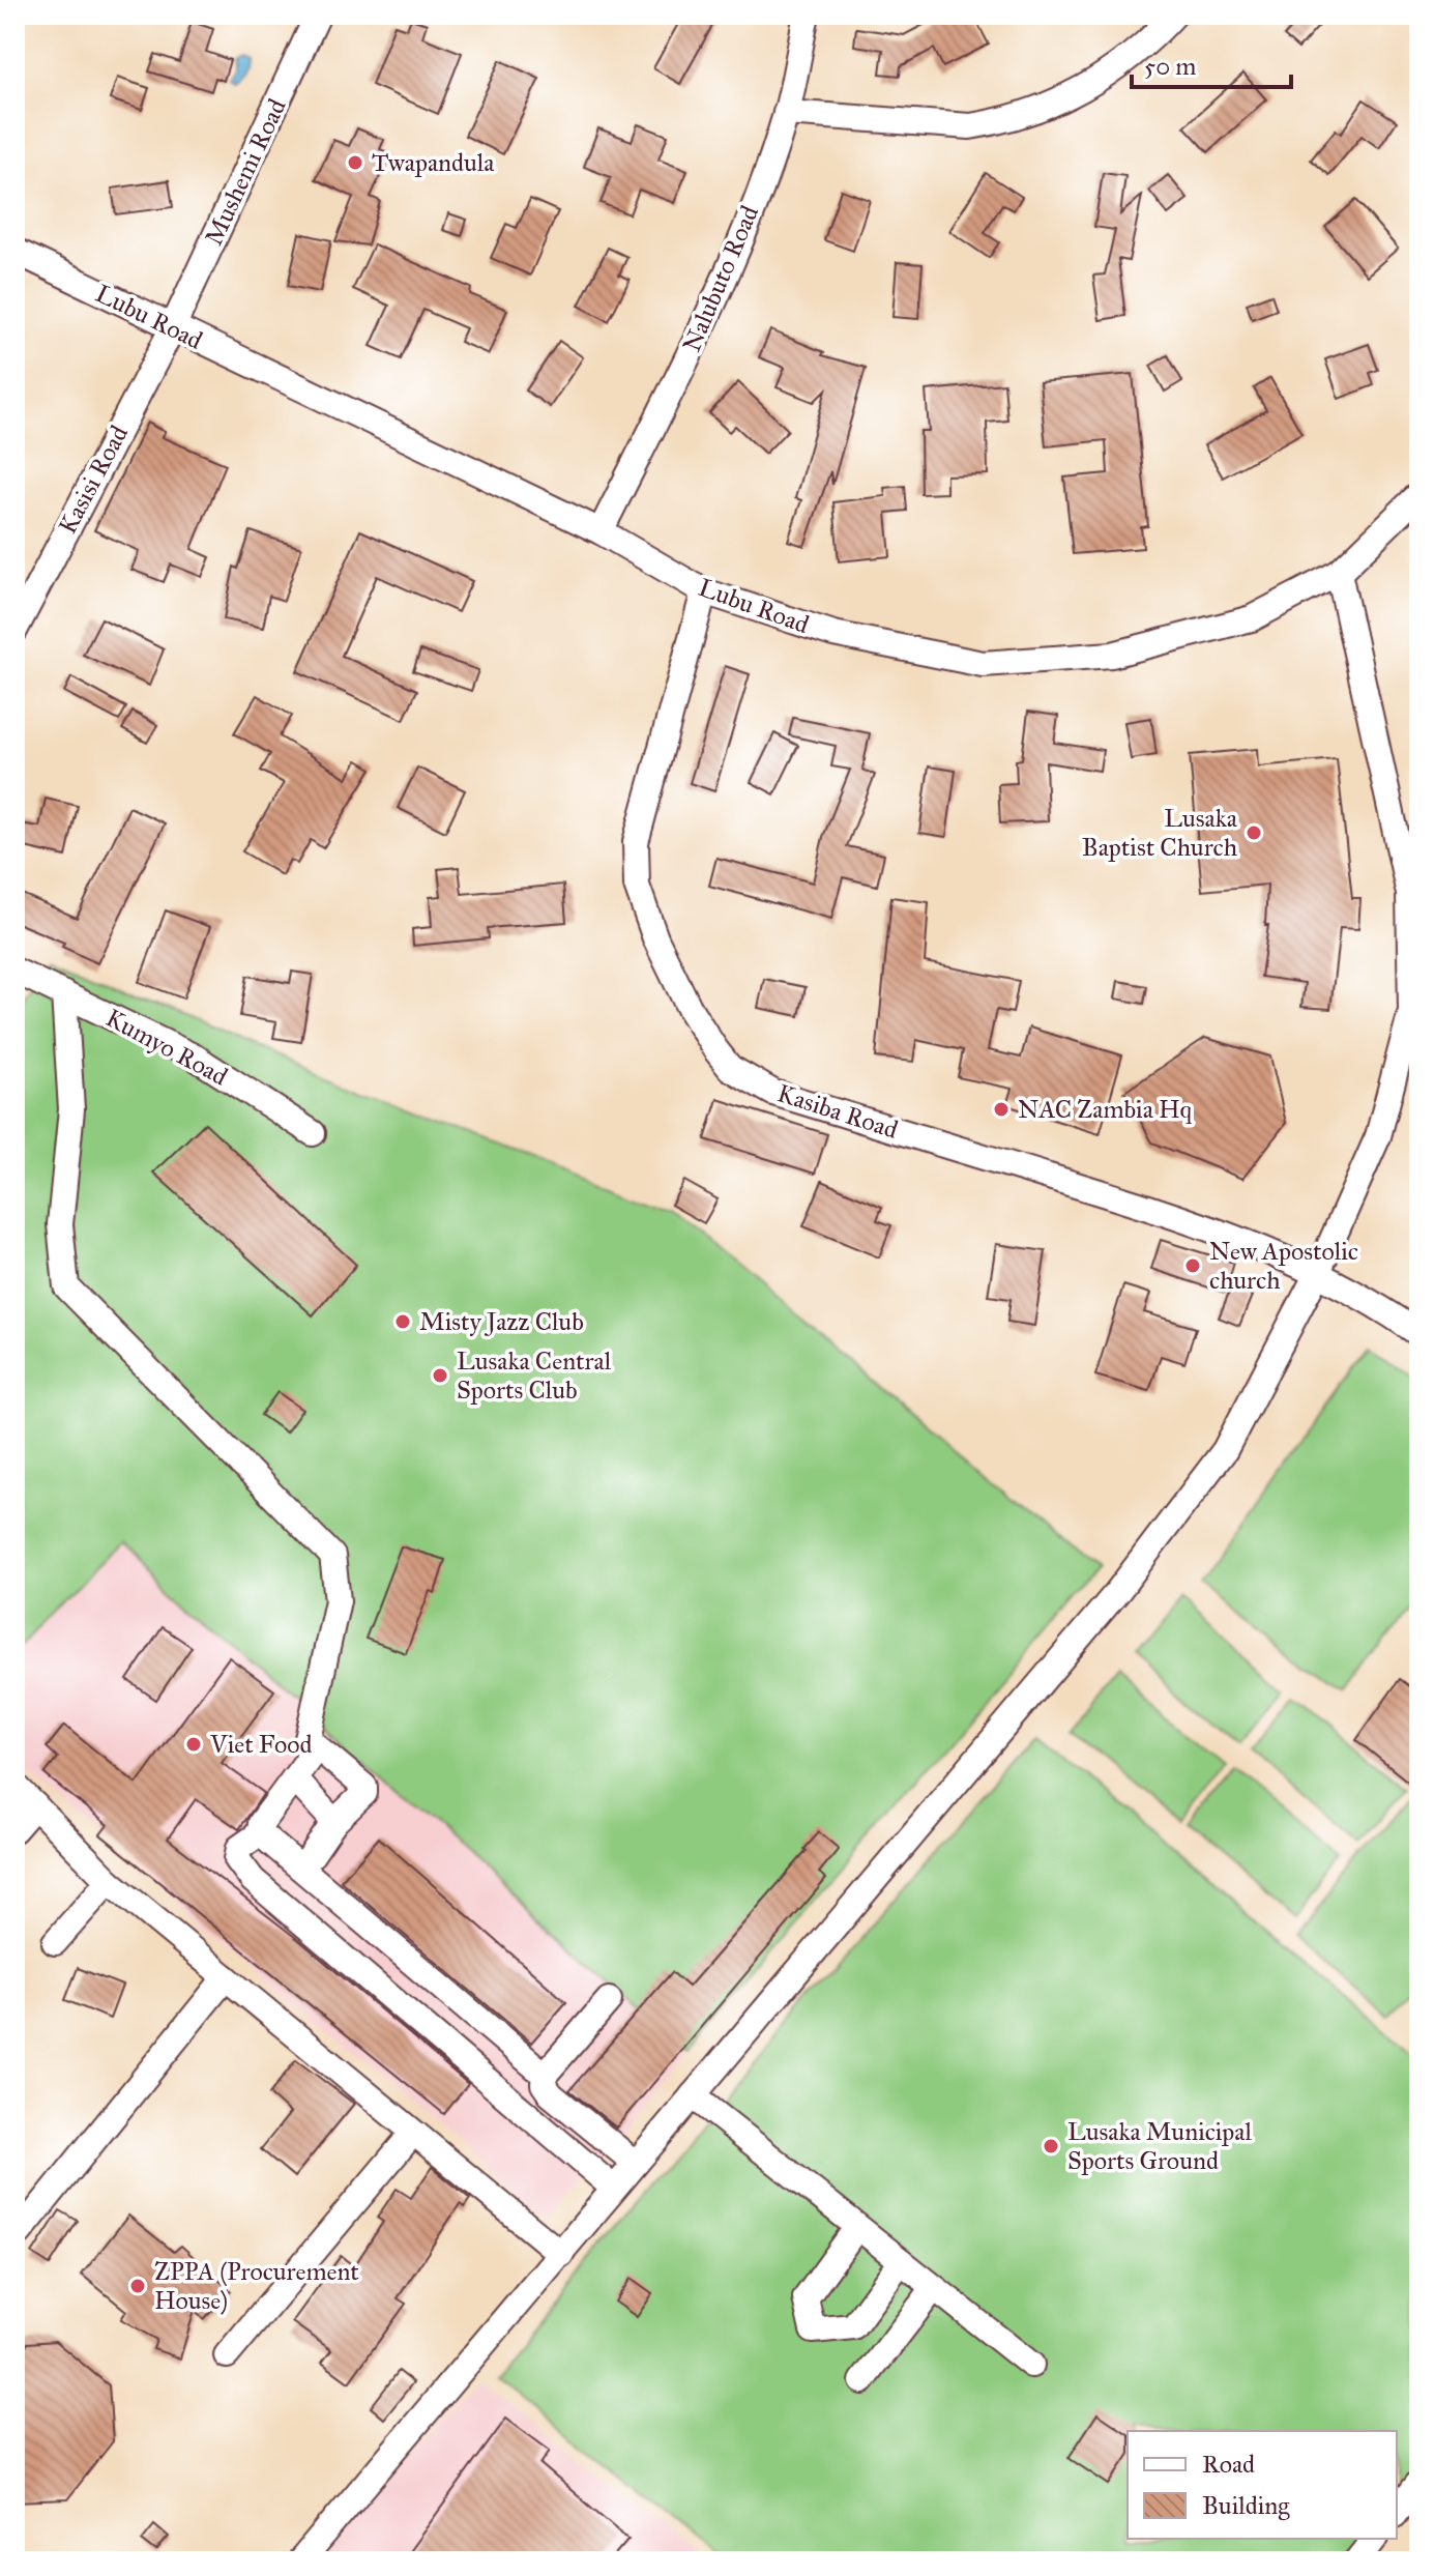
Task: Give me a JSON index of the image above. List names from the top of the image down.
{
  "streets": {
    "street": [
      "Mushemi Road",
      "Nalubuto Road",
      "Lubu Road",
      "Kasisi Road",
      "Kumyo Road",
      "Kasiba Road"
    ]
  },
  "crossings": [
    ["Mushemi Road", "Lubu Road"],
    ["Mushemi Road", "Kasisi Road"],
    ["Nalubuto Road", "Lubu Road"],
    ["Lubu Road", "Kasisi Road"],
    ["Lubu Road", "Kasiba Road"]
  ],
  "places": [
    "Twapandula",
    "Lusaka Baptist Church",
    "NAC Zambia Hq",
    "New Apostolic church",
    "Misty Jazz Club",
    "Lusaka Central Sports Club",
    "Viet Food",
    "Lusaka Municipal Sports Ground",
    "ZPPA (Procurement House)"
  ],
  "legend": ["Road", "Building"],
  "scale_bar": "50 m"
}
